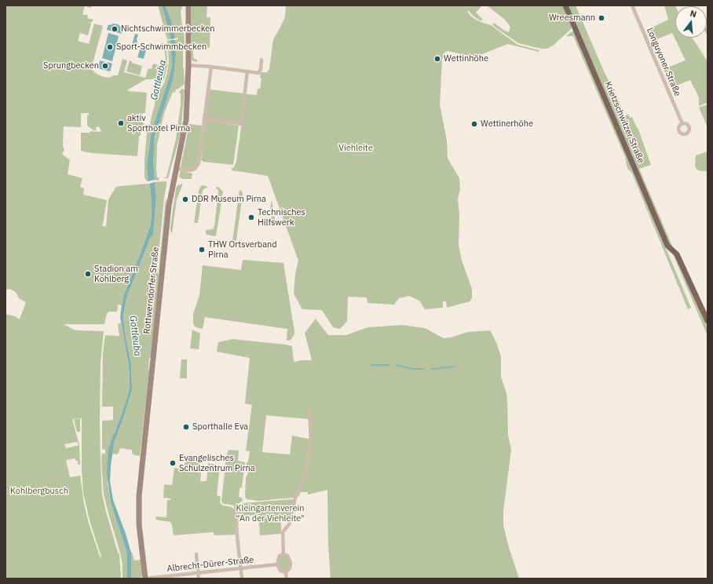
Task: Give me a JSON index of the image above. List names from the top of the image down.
{
  "streets": {
    "main road": ["Krietzschwitzer Straße", "Rottwerndorfer Straße"],
    "street": ["Longuyoner Straße", "Albrecht-Dürer-Straße"]
  },
  "crossings": [
    ["Rottwerndorfer Straße", "Albrecht-Dürer-Straße"]
  ],
  "water": ["Gottleuba"],
  "parks": ["Viehleite", "Kohlbergbusch", "Kleingartenverein “An der Viehleite\""],
  "places": [
    "Wreesmann",
    "Nichtschwimmerbecken",
    "Sport-Schwimmbecken",
    "Wettinhöhe",
    "Sprungbecken",
    "aktiv Sporthotel Pirna",
    "Wettinerhöhe",
    "DDR Museum Pirna",
    "Technisches Hilfswerk",
    "THW Ortsverband Pirna",
    "Stadion am Kohlberg",
    "Sporthalle Eva",
    "Evangelisches Schulzentrum Pirna"
  ],
  "north": "top"
}
